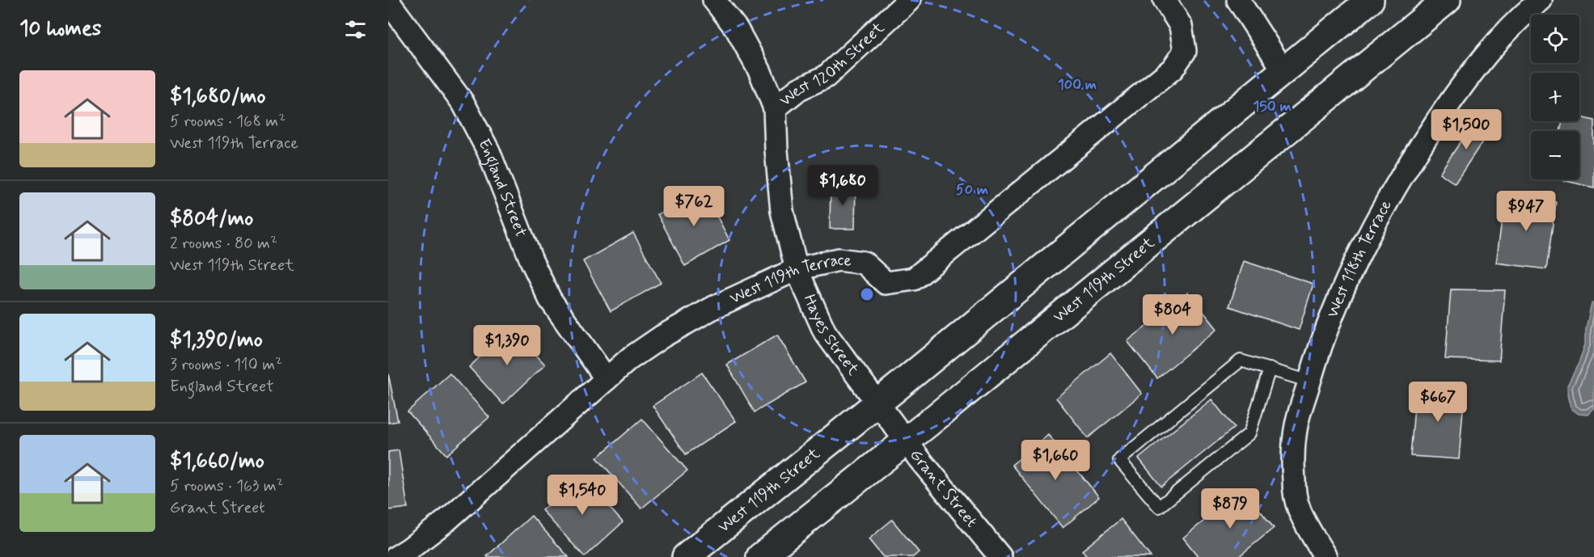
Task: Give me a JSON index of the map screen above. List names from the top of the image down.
{
  "streets": {
    "main road": ["West 119th Street"],
    "street": [
      "West 120th Street",
      "England Street",
      "West 118th Terrace",
      "West 119th Terrace",
      "Hayes Street",
      "Grant Street"
    ]
  },
  "crossings": [
    ["West 120th Street", "Hayes Street"],
    ["England Street", "West 119th Terrace"],
    ["West 119th Street", "Hayes Street"],
    ["West 119th Street", "Grant Street"],
    ["West 119th Terrace", "Hayes Street"],
    ["Hayes Street", "Grant Street"]
  ],
  "page": {
    "heading": "10 homes",
    "map_buttons": ["+", "−"],
    "list": [
      {
        "name": "$1,680/mo",
        "note": "5 rooms · 168 m² · West 119th Terrace"
      },
      {
        "name": "$804/mo",
        "note": "2 rooms · 80 m² · West 119th Street"
      },
      {
        "name": "$1,390/mo",
        "note": "3 rooms · 110 m² · England Street"
      },
      {
        "name": "$1,660/mo",
        "note": "5 rooms · 163 m² · Grant Street"
      }
    ],
    "price": [
      "$1,500",
      "$1,680",
      "$762",
      "$947",
      "$804",
      "$1,390",
      "$667",
      "$1,660",
      "$1,540",
      "$879"
    ]
  },
  "rings": ["100 m", "150 m", "50 m"]
}
